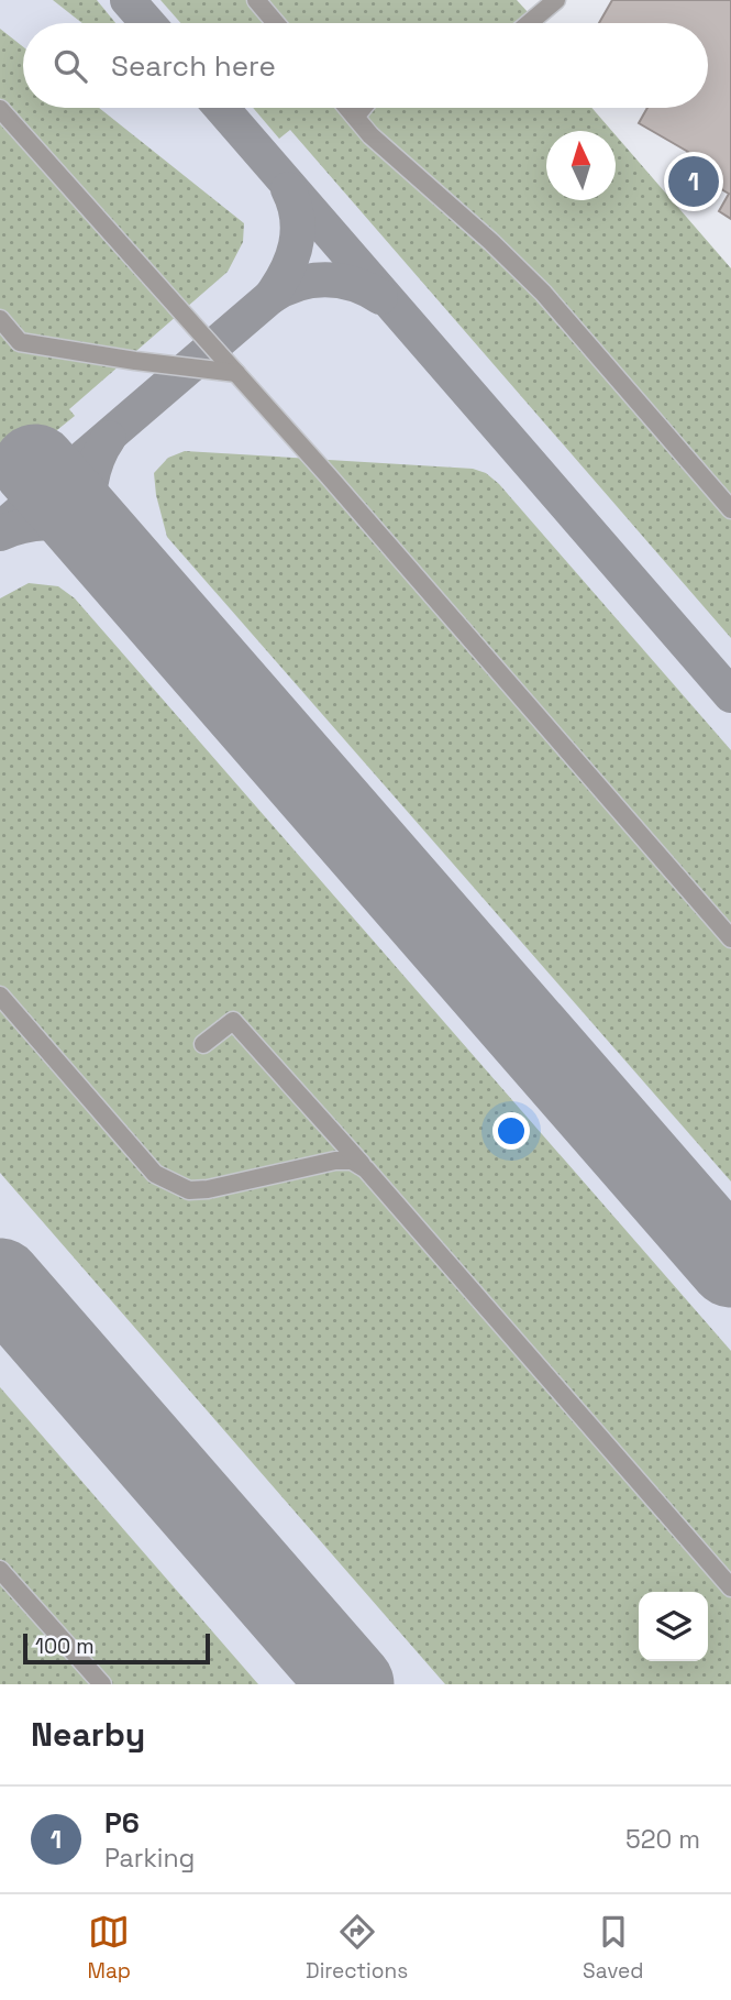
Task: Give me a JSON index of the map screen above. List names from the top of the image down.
{
  "scale_bar": "100 m",
  "north": "top",
  "page": {
    "search": "Search here",
    "pins": "1",
    "scale": "100 m",
    "heading": "Nearby",
    "list": [
      {
        "mark": "1",
        "name": "P6",
        "note": "Parking",
        "value": "520 m"
      }
    ],
    "nav": ["Map", "Directions", "Saved"]
  }
}
